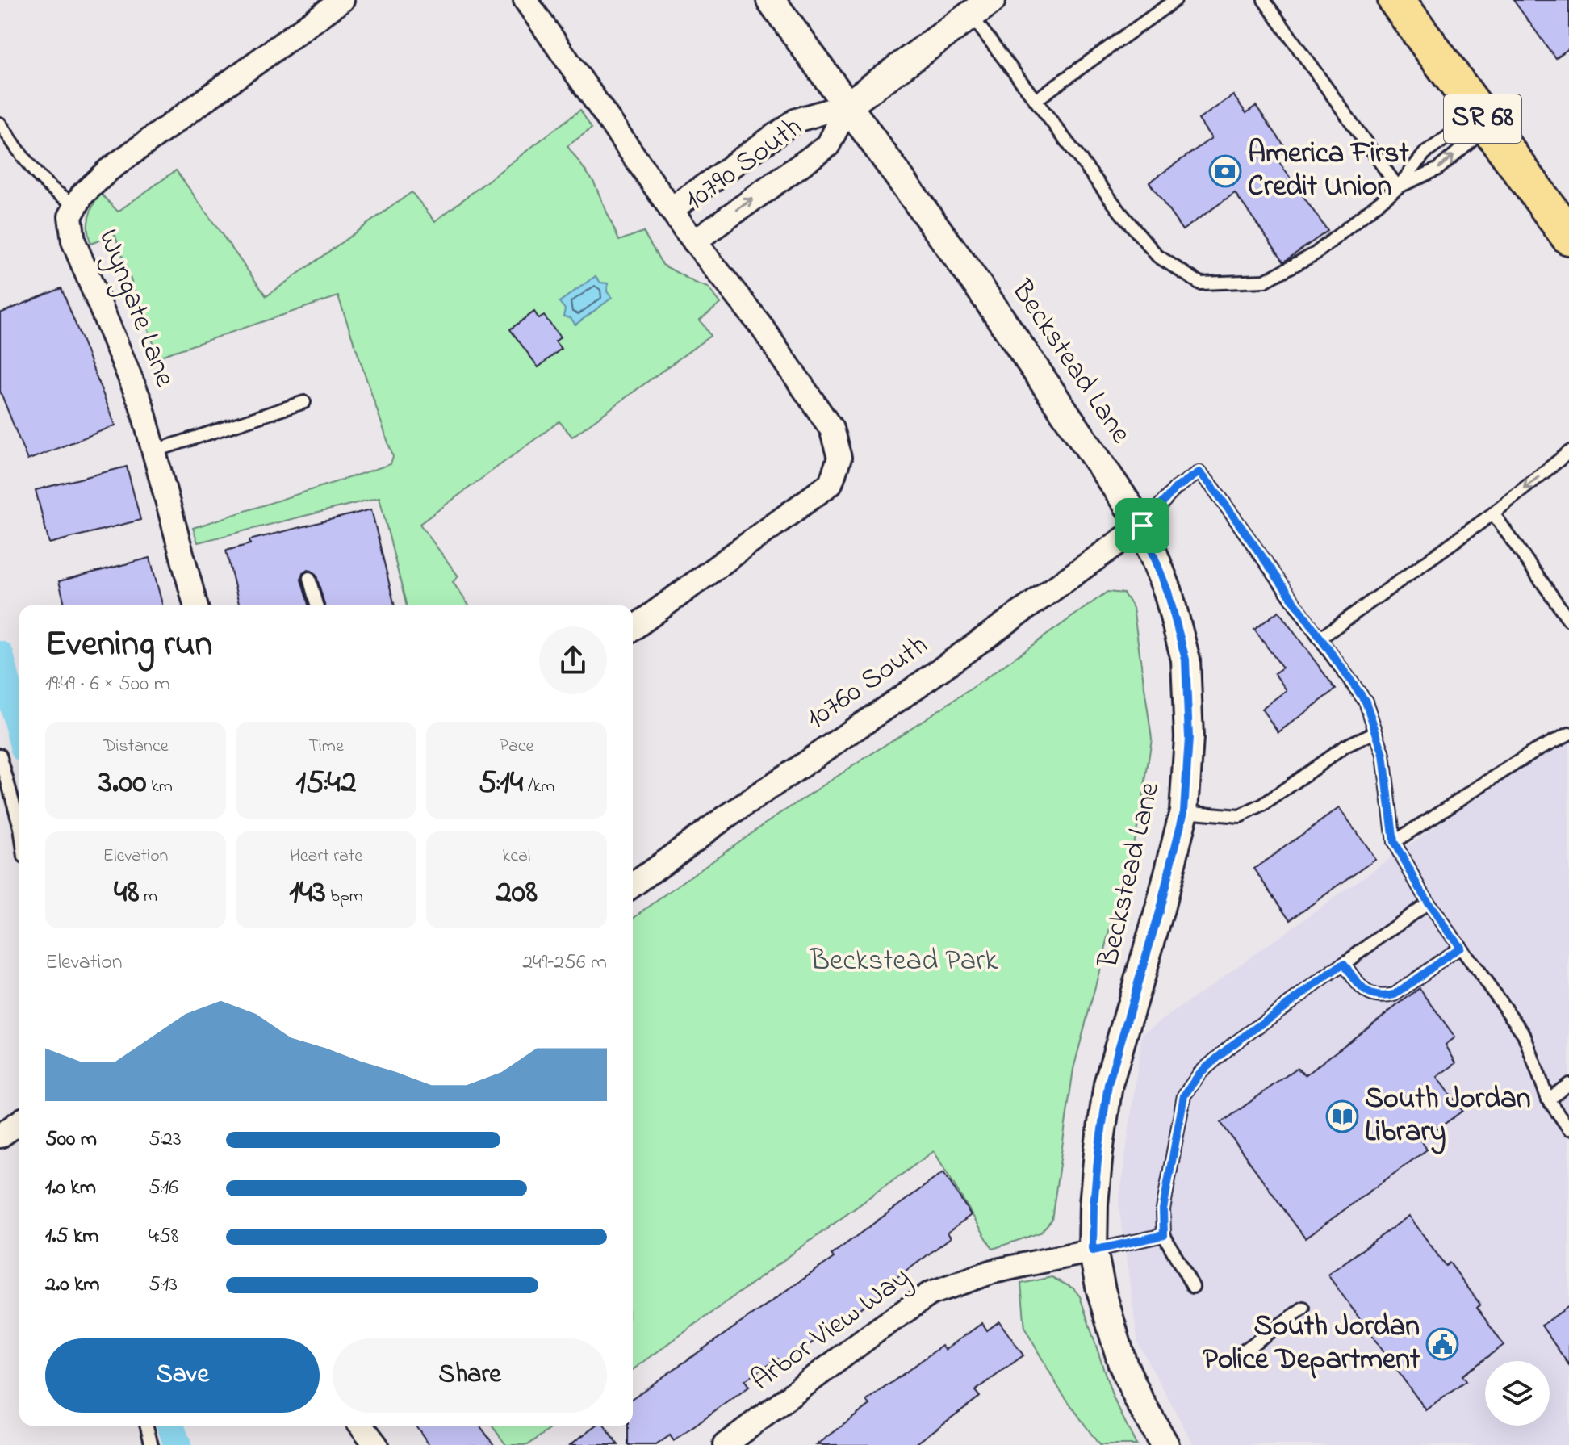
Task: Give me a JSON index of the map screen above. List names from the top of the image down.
{
  "streets": {
    "main road": ["SR 68"],
    "street": [
      "10790 South",
      "Wyngate Lane",
      "Beckstead Lane",
      "10760 South",
      "Arbor View Way"
    ]
  },
  "crossings": [
    ["10790 South", "Beckstead Lane"],
    ["Beckstead Lane", "10760 South"],
    ["Beckstead Lane", "Arbor View Way"]
  ],
  "parks": ["Beckstead Park"],
  "places": {
    "bank": ["America First Credit Union"],
    "library": ["South Jordan Library"],
    "public building": ["South Jordan Police Department"]
  },
  "page": {
    "heading": ["Evening run", "19:49 · 6 × 500 m"],
    "stats": [
      ["Distance", "3.00 km"],
      ["Time", "15:42"],
      ["Pace", "5:14 /km"],
      ["Elevation", "48 m"],
      ["Heart rate", "143 bpm"],
      ["kcal", "208"]
    ],
    "chart": ["Elevation", "249–256 m"],
    "list": [
      {
        "name": "500 m",
        "note": "5:23"
      },
      {
        "name": "1.0 km",
        "note": "5:16"
      },
      {
        "name": "1.5 km",
        "note": "4:58"
      },
      {
        "name": "2.0 km",
        "note": "5:13"
      }
    ],
    "buttons": ["Save", "Share"]
  }
}
